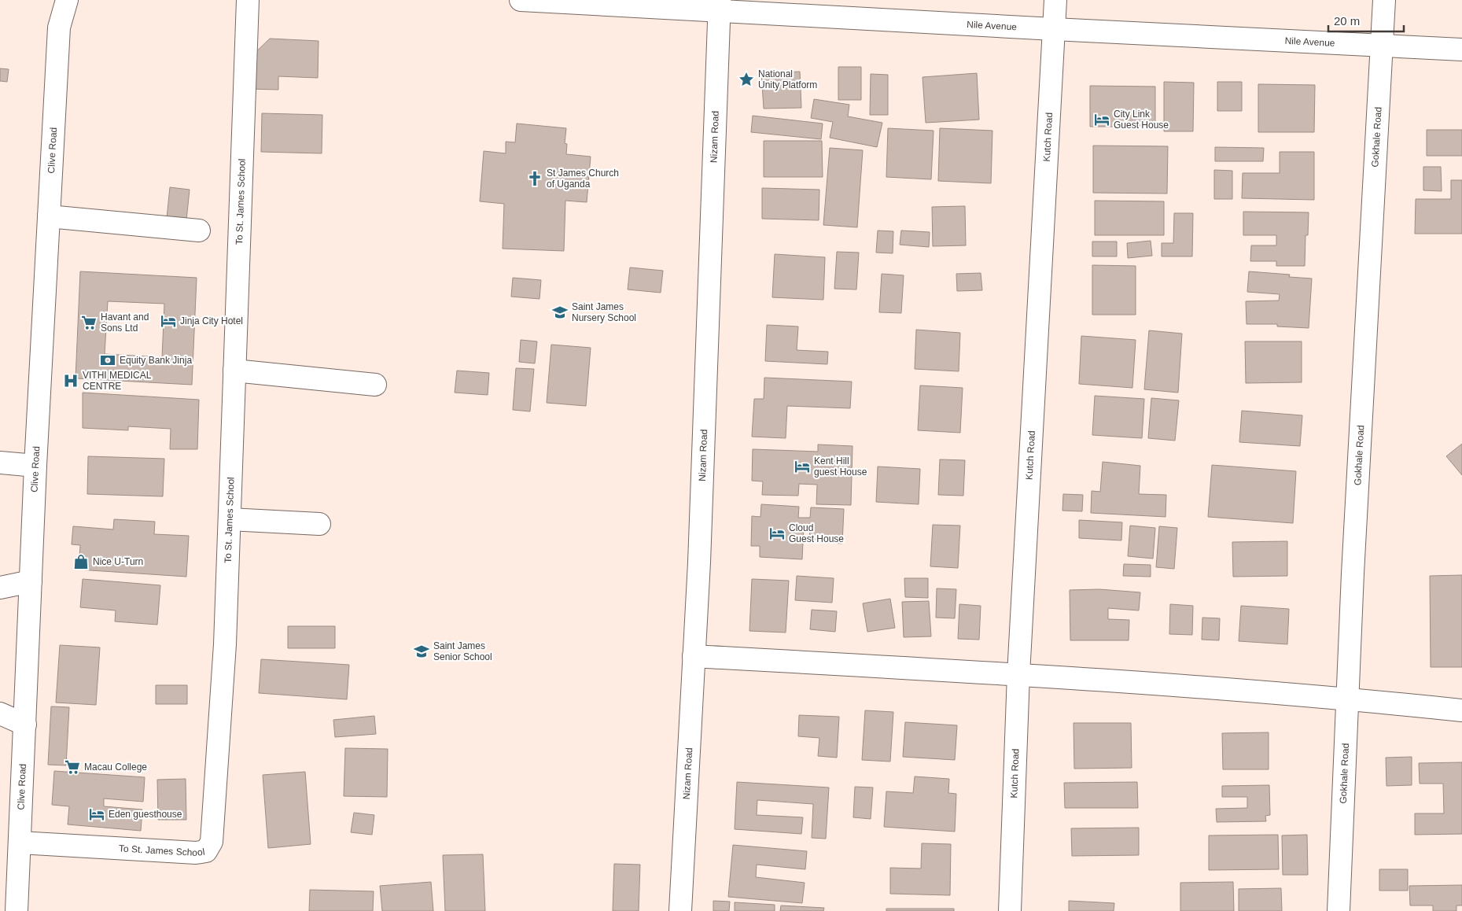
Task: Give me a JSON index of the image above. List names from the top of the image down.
{
  "streets": {
    "street": [
      "Nile Avenue",
      "Nizam Road",
      "Kutch Road",
      "Gokhale Road",
      "Clive Road",
      "To St. James School"
    ]
  },
  "crossings": [
    ["Nile Avenue", "Nizam Road"],
    ["Nile Avenue", "Kutch Road"],
    ["Nile Avenue", "Gokhale Road"],
    ["Clive Road", "To St. James School"]
  ],
  "places": {
    "place": ["National Unity Platform"],
    "hotel": [
      "City Link Guest House",
      "Jinja City Hotel",
      "Kent Hill guest House",
      "Cloud Guest House",
      "Eden guesthouse"
    ],
    "church": ["St James Church of Uganda"],
    "school or university": ["Saint James Nursery School", "Saint James Senior School"],
    "supermarket": ["Havant and Sons Ltd", "Macau College"],
    "bank": ["Equity Bank Jinja"],
    "hospital": ["VITHI MEDICAL CENTRE"],
    "shop": ["Nice U-Turn"]
  },
  "scale_bar": "20 m"
}
